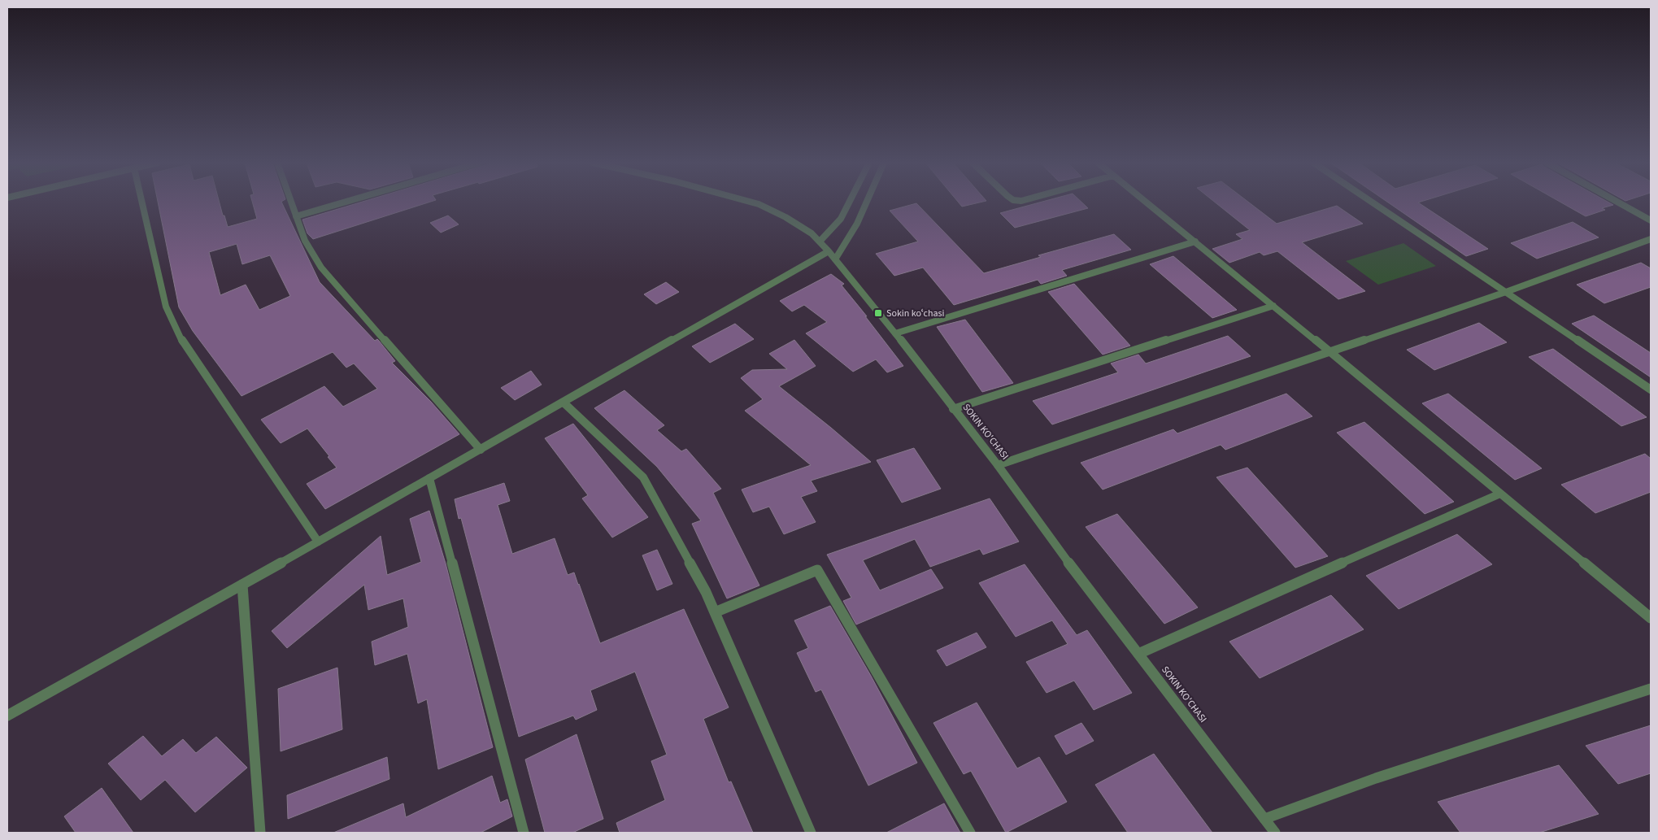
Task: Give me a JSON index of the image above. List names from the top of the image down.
{
  "streets": {
    "street": ["SOKIN KO'CHASI"]
  },
  "places": {
    "transit": ["Sokin koʻchasi"]
  }
}
